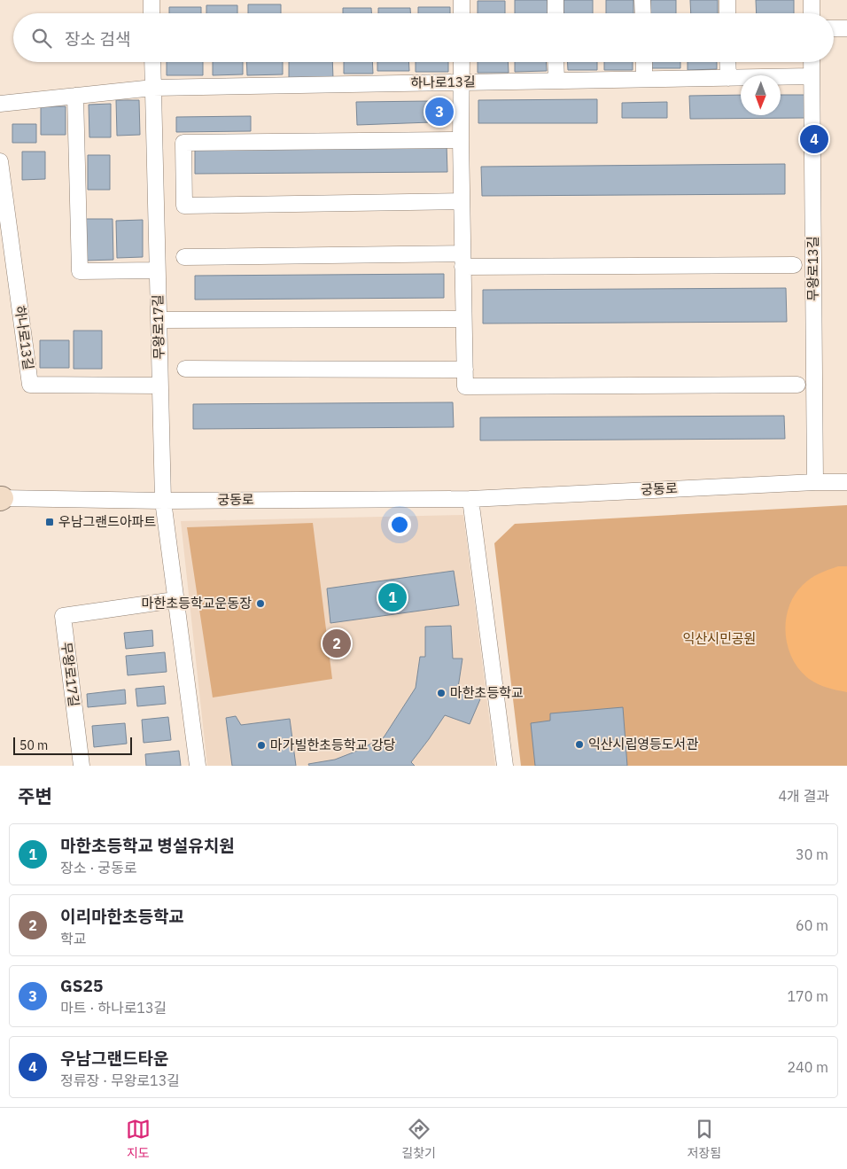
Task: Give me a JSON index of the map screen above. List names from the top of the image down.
{
  "streets": {
    "street": [
      "하나로13길",
      "무왕로13길",
      "무왕로17길",
      "궁동로"
    ]
  },
  "crossings": [
    ["하나로13길", "무왕로13길"],
    ["하나로13길", "무왕로17길"],
    ["무왕로13길", "궁동로"],
    ["무왕로17길", "궁동로"]
  ],
  "parks": ["익산시민공원"],
  "places": {
    "transit": ["우남그랜드아파트"],
    "other": [
      "마한초등학교운동장",
      "마한초등학교",
      "익산시립영등도서관",
      "마가빌한초등학교 강당"
    ]
  },
  "scale_bar": "50 m",
  "north": "bottom",
  "page": {
    "search": "장소 검색",
    "pins": [
      "3",
      "4",
      "1",
      "2"
    ],
    "scale": "50 m",
    "heading": ["주변", "4개 결과"],
    "list": [
      {
        "mark": "1",
        "name": "마한초등학교 병설유치원",
        "note": "장소 · 궁동로",
        "value": "30 m"
      },
      {
        "mark": "2",
        "name": "이리마한초등학교",
        "note": "학교",
        "value": "60 m"
      },
      {
        "mark": "3",
        "name": "GS25",
        "note": "마트 · 하나로13길",
        "value": "170 m"
      },
      {
        "mark": "4",
        "name": "우남그랜드타운",
        "note": "정류장 · 무왕로13길",
        "value": "240 m"
      }
    ],
    "nav": ["지도", "길찾기", "저장됨"]
  }
}
